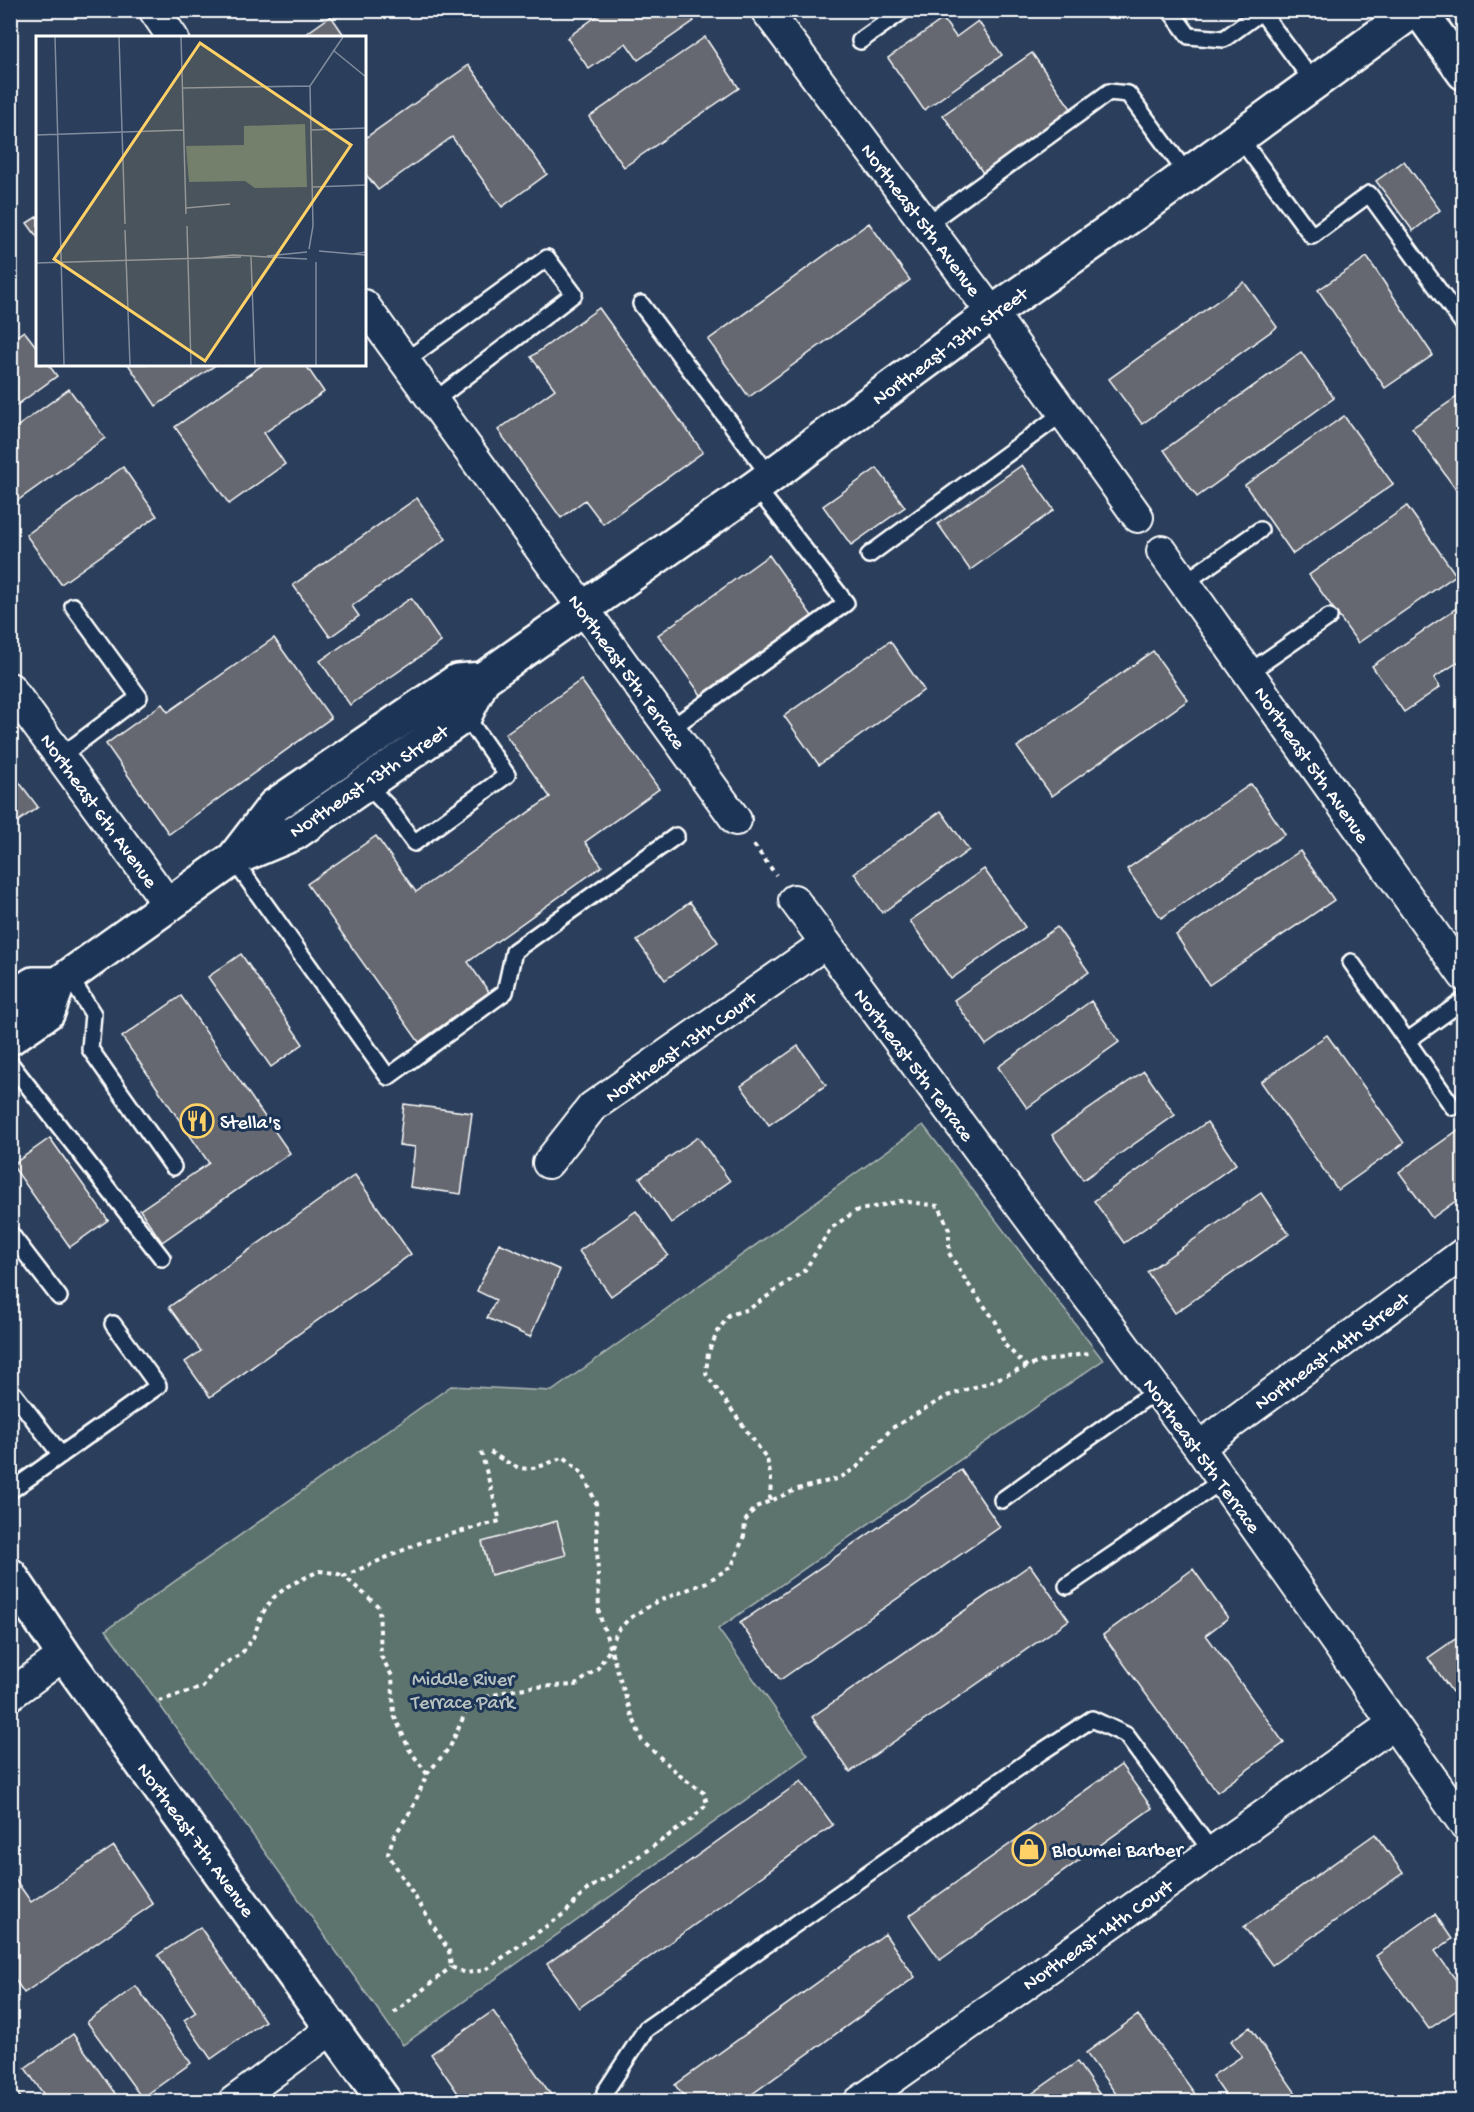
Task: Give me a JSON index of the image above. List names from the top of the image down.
{
  "streets": {
    "street": [
      "Northeast 5th Avenue",
      "Northeast 13th Street",
      "Northeast 5th Terrace",
      "Northeast 6th Avenue",
      "Northeast 13th Court",
      "Northeast 14th Street",
      "Northeast 7th Avenue",
      "Northeast 14th Court"
    ]
  },
  "crossings": [
    ["Northeast 5th Avenue", "Northeast 13th Street"],
    ["Northeast 13th Street", "Northeast 5th Terrace"],
    ["Northeast 13th Street", "Northeast 6th Avenue"],
    ["Northeast 5th Terrace", "Northeast 13th Court"],
    ["Northeast 5th Terrace", "Northeast 14th Street"],
    ["Northeast 5th Terrace", "Northeast 14th Court"]
  ],
  "parks": ["Middle River Terrace Park"],
  "places": {
    "restaurant": ["Stella's"],
    "shop": ["Blowmei Barber"]
  }
}
